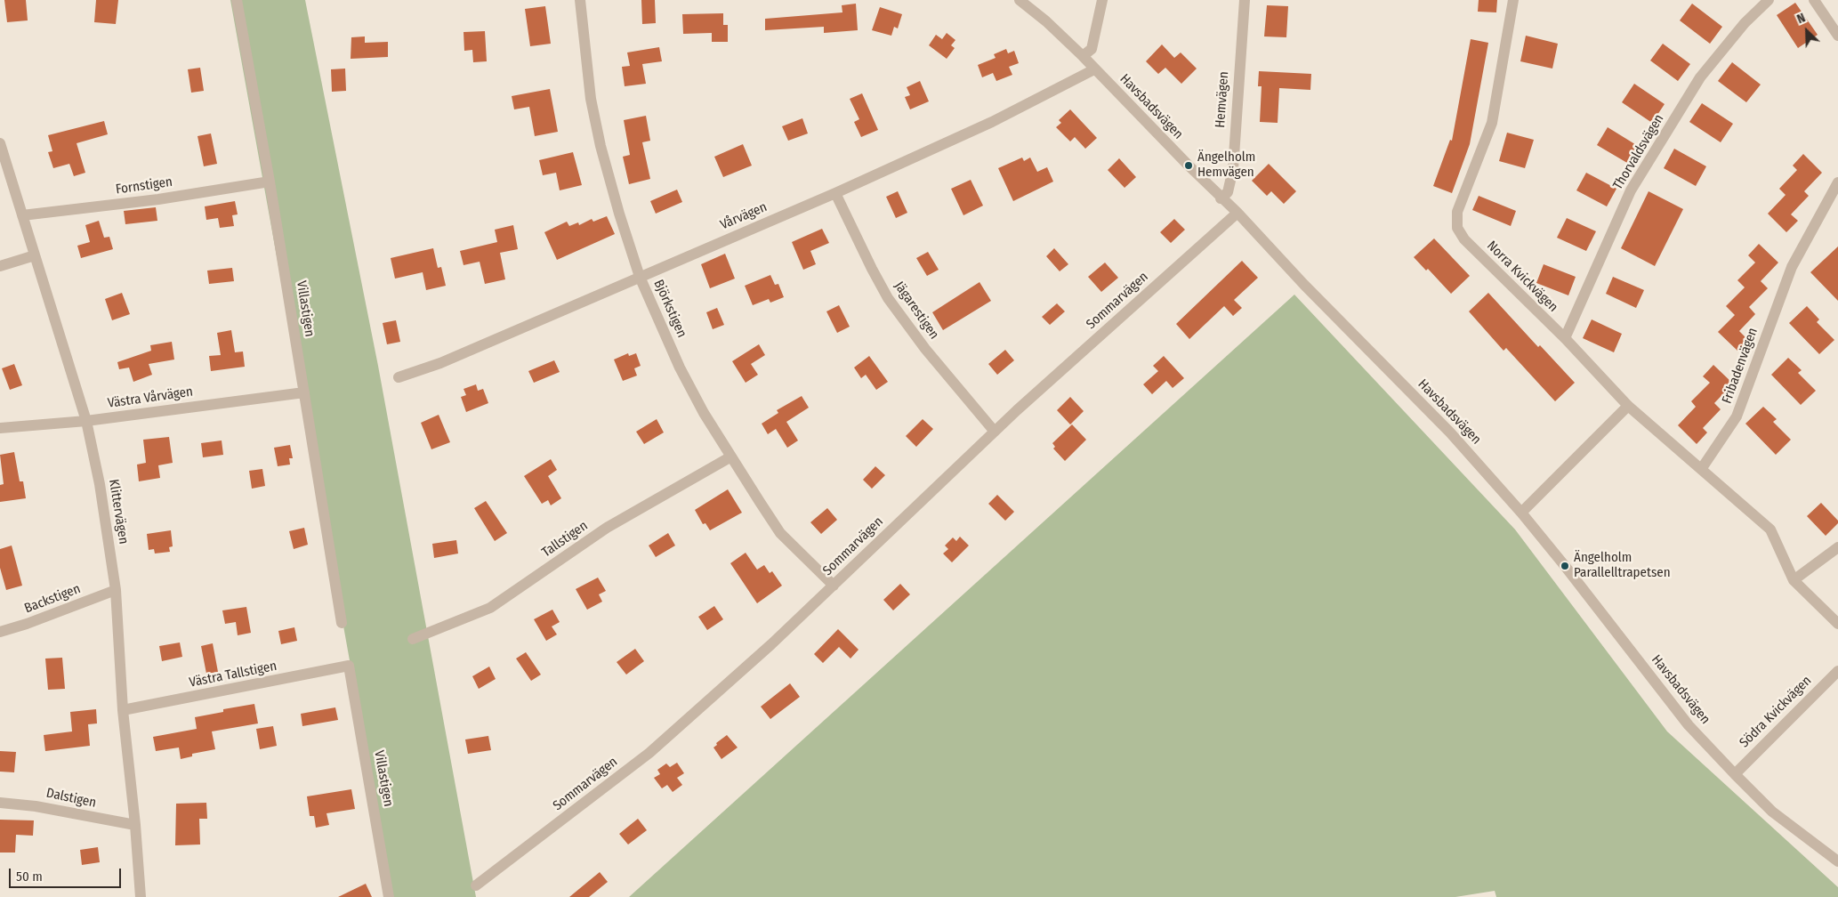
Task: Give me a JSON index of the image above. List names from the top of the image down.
{
  "streets": {
    "street": [
      "Hemvägen",
      "Havsbadsvägen",
      "Thorvaldsvägen",
      "Fornstigen",
      "Vårvägen",
      "Norra Kvickvägen",
      "Sommarvägen",
      "Villastigen",
      "Björkstigen",
      "Jägarestigen",
      "Fribadenvägen",
      "Västra Vårvägen",
      "Klittervägen",
      "Tallstigen",
      "Backstigen",
      "Västra Tallstigen",
      "Södra Kvickvägen",
      "Dalstigen"
    ]
  },
  "crossings": [
    ["Hemvägen", "Havsbadsvägen"],
    ["Havsbadsvägen", "Vårvägen"],
    ["Havsbadsvägen", "Sommarvägen"],
    ["Havsbadsvägen", "Södra Kvickvägen"],
    ["Thorvaldsvägen", "Norra Kvickvägen"],
    ["Fornstigen", "Villastigen"],
    ["Fornstigen", "Klittervägen"],
    ["Vårvägen", "Björkstigen"],
    ["Vårvägen", "Jägarestigen"],
    ["Sommarvägen", "Björkstigen"],
    ["Sommarvägen", "Jägarestigen"],
    ["Villastigen", "Västra Vårvägen"],
    ["Villastigen", "Västra Tallstigen"],
    ["Björkstigen", "Tallstigen"],
    ["Västra Vårvägen", "Klittervägen"],
    ["Klittervägen", "Backstigen"],
    ["Klittervägen", "Västra Tallstigen"],
    ["Klittervägen", "Dalstigen"]
  ],
  "places": ["Ängelholm Hemvägen", "Ängelholm Parallelltrapetsen"],
  "scale_bar": "50 m",
  "north": "top left"
}
